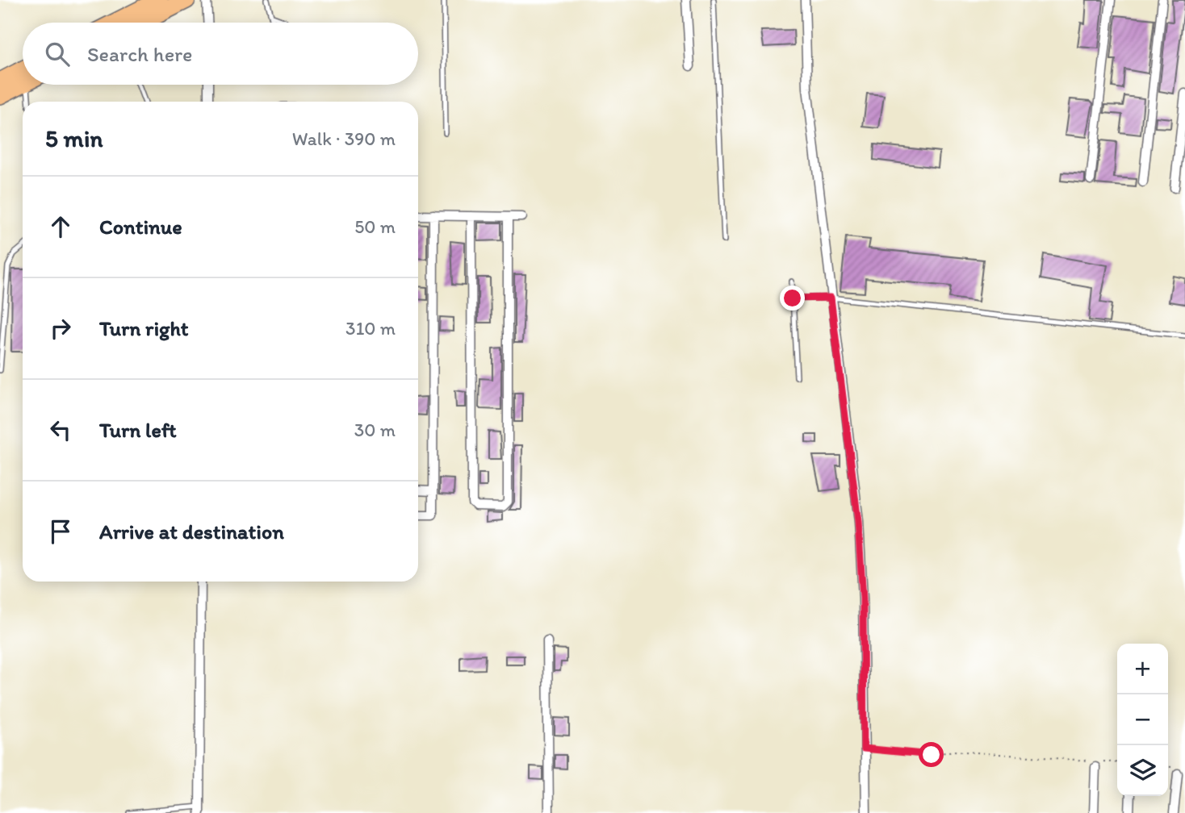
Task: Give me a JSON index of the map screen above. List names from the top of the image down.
{
  "page": {
    "search": "Search here",
    "heading": ["5 min", "Walk · 390 m"],
    "list": [
      ["Continue", "50 m"],
      ["Turn right", "310 m"],
      ["Turn left", "30 m"],
      "Arrive at destination"
    ],
    "map_buttons": ["+", "−"]
  }
}
